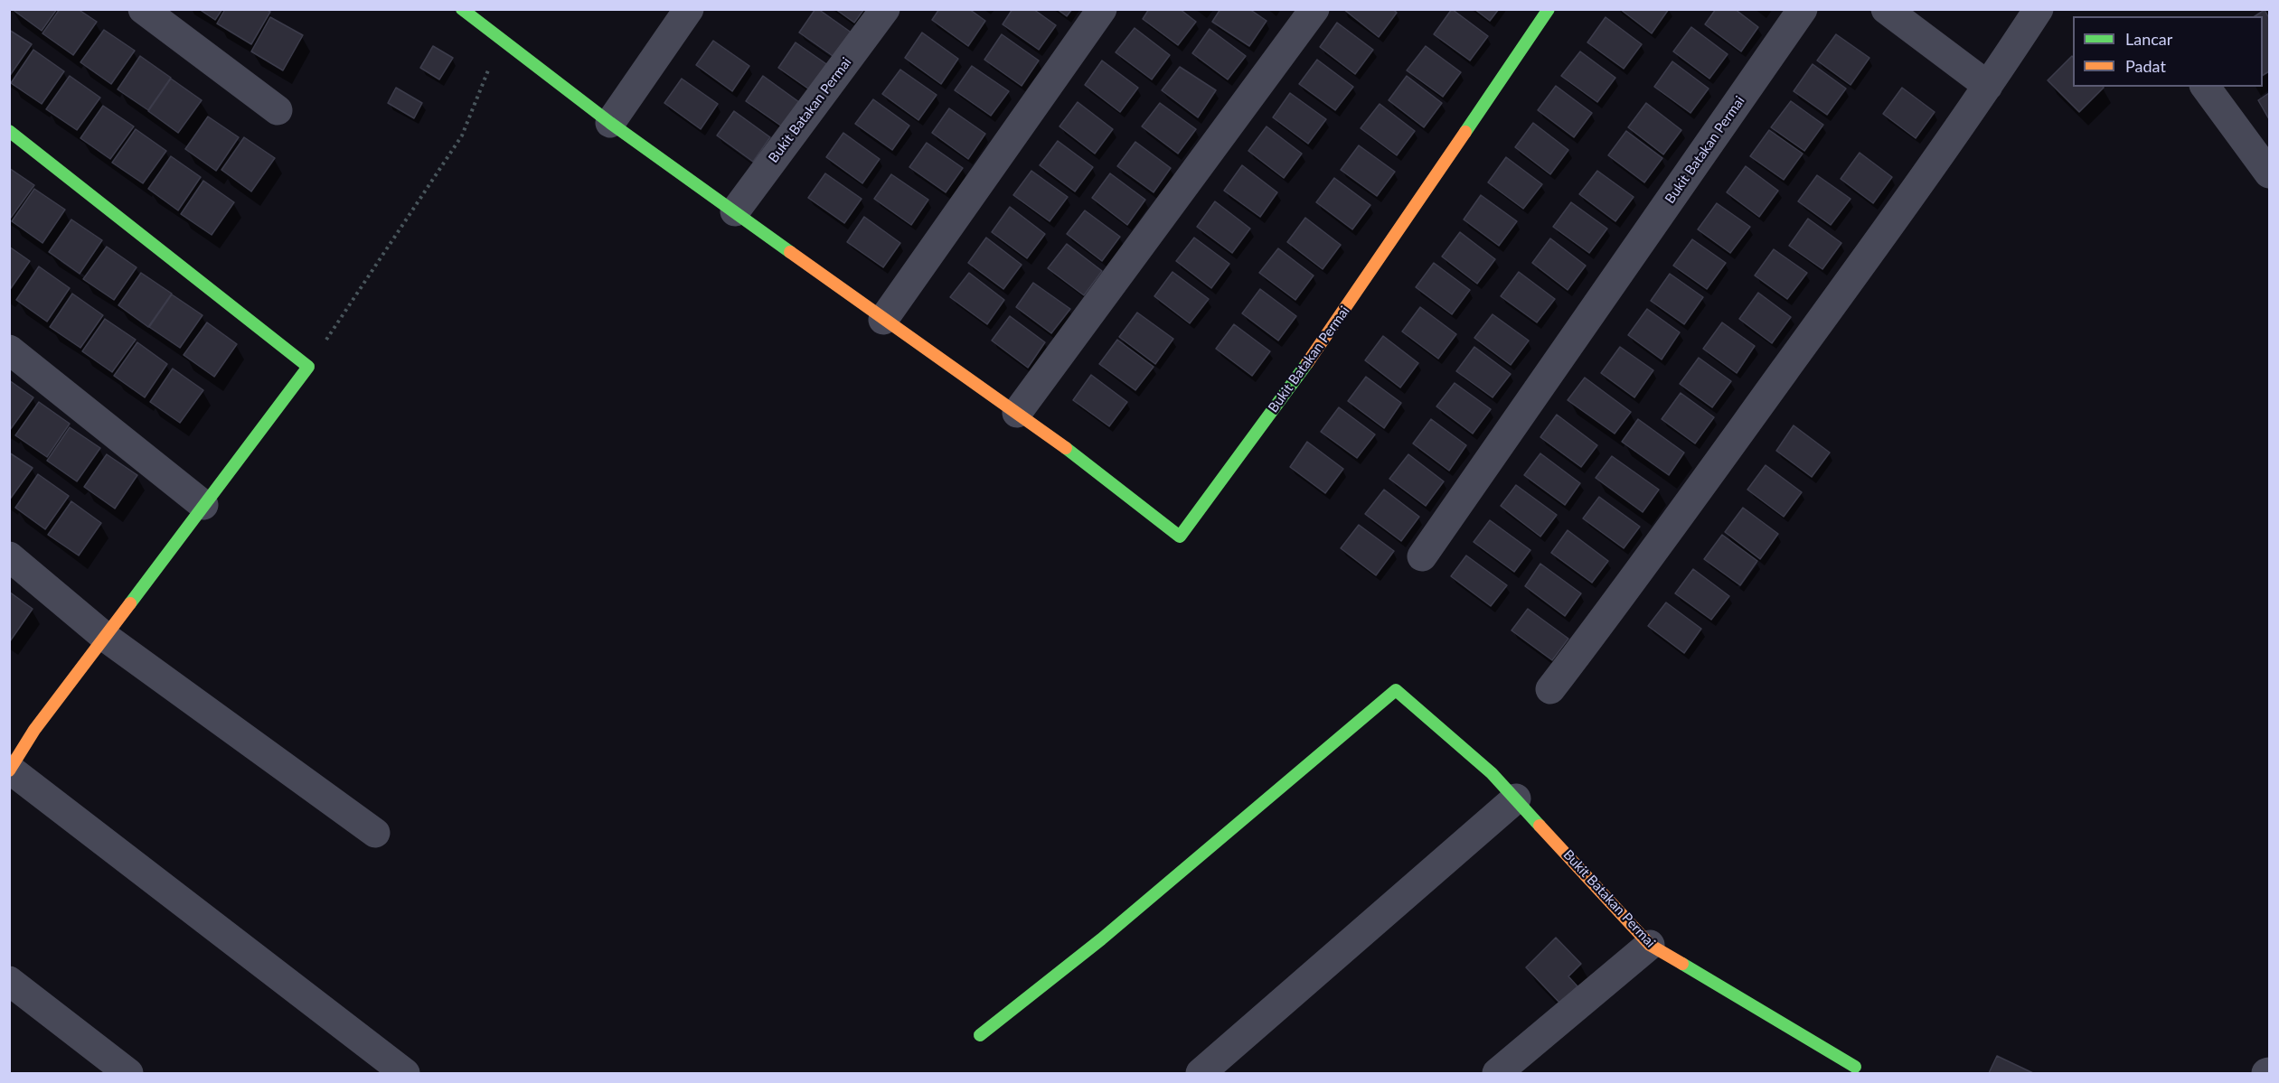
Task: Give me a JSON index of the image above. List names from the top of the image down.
{
  "streets": {
    "street": ["Bukit Batakan Permai"]
  },
  "legend": ["Lancar", "Padat"]
}
